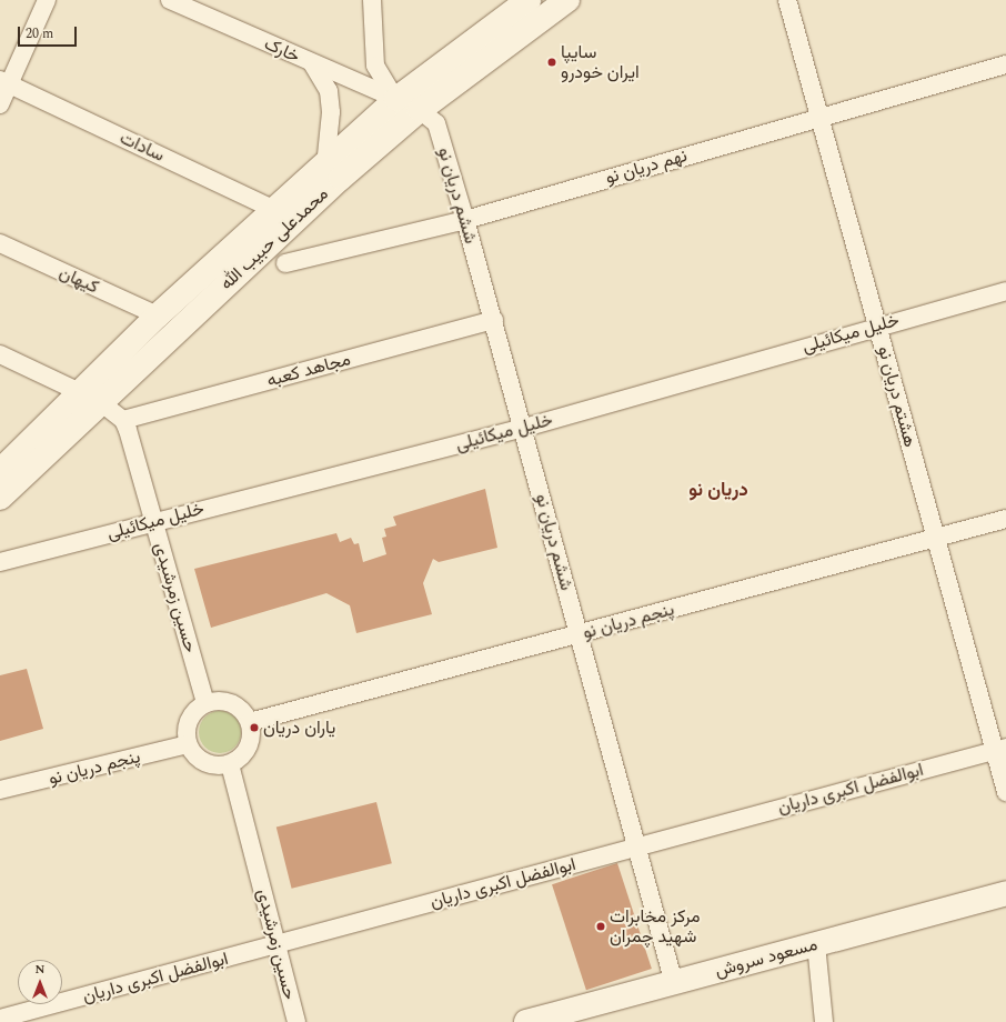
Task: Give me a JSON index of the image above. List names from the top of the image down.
{
  "streets": {
    "main road": ["محمدعلی حبیب الله", "مسعود سروش"],
    "street": [
      "خارک",
      "سادات",
      "نهم دریان‌ نو",
      "ششم دریان‌ نو",
      "کیهان",
      "خلیل میکائیلی",
      "مجاهد کعبه",
      "هشتم دریان‌ نو",
      "حسین زمرشيدی",
      "پنجم دریان‌ نو",
      "ابوالفضل اکبری داریان"
    ]
  },
  "crossings": [
    ["خارک", "محمدعلی حبیب الله"],
    ["سادات", "محمدعلی حبیب الله"],
    ["نهم دریان‌ نو", "ششم دریان‌ نو"],
    ["نهم دریان‌ نو", "هشتم دریان‌ نو"],
    ["ششم دریان‌ نو", "محمدعلی حبیب الله"],
    ["ششم دریان‌ نو", "خلیل میکائیلی"],
    ["ششم دریان‌ نو", "مجاهد کعبه"],
    ["ششم دریان‌ نو", "پنجم دریان‌ نو"],
    ["ششم دریان‌ نو", "ابوالفضل اکبری داریان"],
    ["ششم دریان‌ نو", "مسعود سروش"],
    ["محمدعلی حبیب الله", "کیهان"],
    ["خلیل میکائیلی", "هشتم دریان‌ نو"],
    ["خلیل میکائیلی", "حسین زمرشيدی"],
    ["مجاهد کعبه", "حسین زمرشيدی"],
    ["هشتم دریان‌ نو", "پنجم دریان‌ نو"],
    ["هشتم دریان‌ نو", "ابوالفضل اکبری داریان"],
    ["حسین زمرشيدی", "پنجم دریان‌ نو"],
    ["حسین زمرشيدی", "ابوالفضل اکبری داریان"]
  ],
  "districts": ["دریان نو"],
  "places": ["سایپا ایران خودرو", "یاران دریان", "مرکز مخابرات شهید چمران"],
  "scale_bar": "20 m",
  "north": "top"
}
